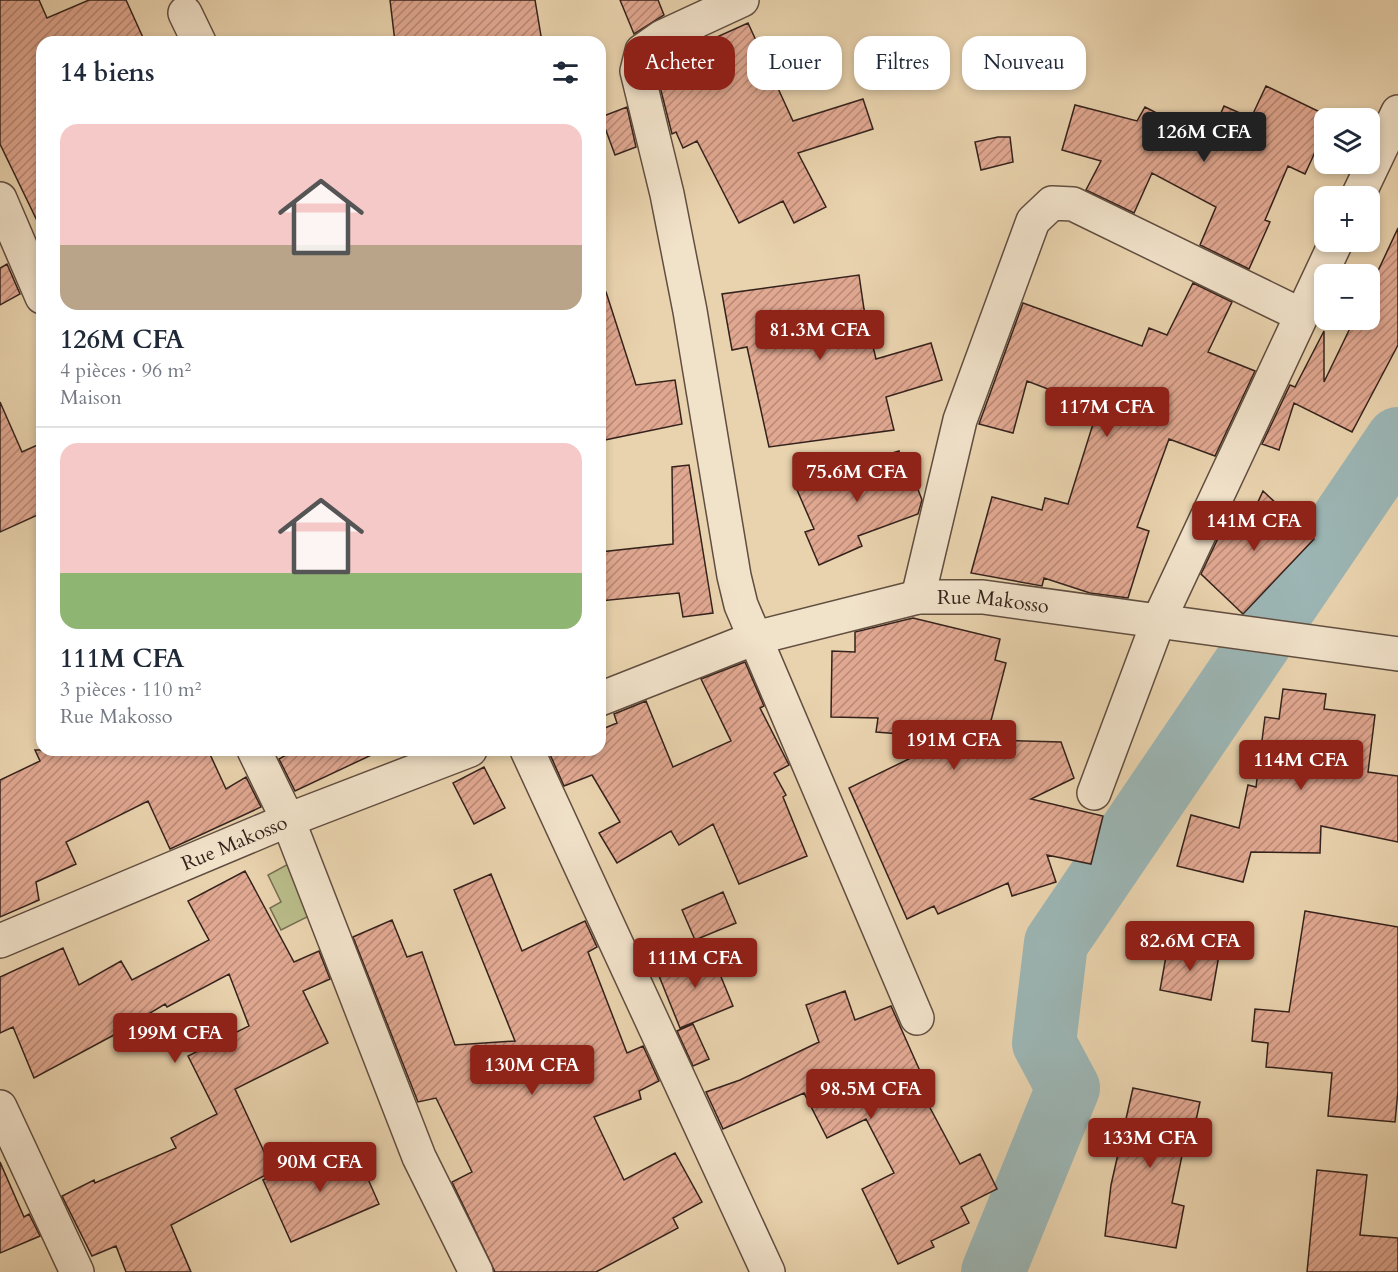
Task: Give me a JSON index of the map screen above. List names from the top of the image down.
{
  "streets": {
    "street": ["Rue Makosso"]
  },
  "page": {
    "chip": [
      "Acheter",
      "Louer",
      "Filtres",
      "Nouveau"
    ],
    "heading": "14 biens",
    "map_buttons": ["+", "−"],
    "list": [
      {
        "name": "126M CFA",
        "note": "4 pièces · 96 m² · Maison"
      },
      {
        "name": "111M CFA",
        "note": "3 pièces · 110 m² · Rue Makosso"
      }
    ],
    "price": [
      "126M CFA",
      "81.3M CFA",
      "117M CFA",
      "75.6M CFA",
      "141M CFA",
      "191M CFA",
      "114M CFA",
      "82.6M CFA",
      "111M CFA",
      "199M CFA",
      "130M CFA",
      "98.5M CFA",
      "133M CFA",
      "90M CFA"
    ]
  }
}
